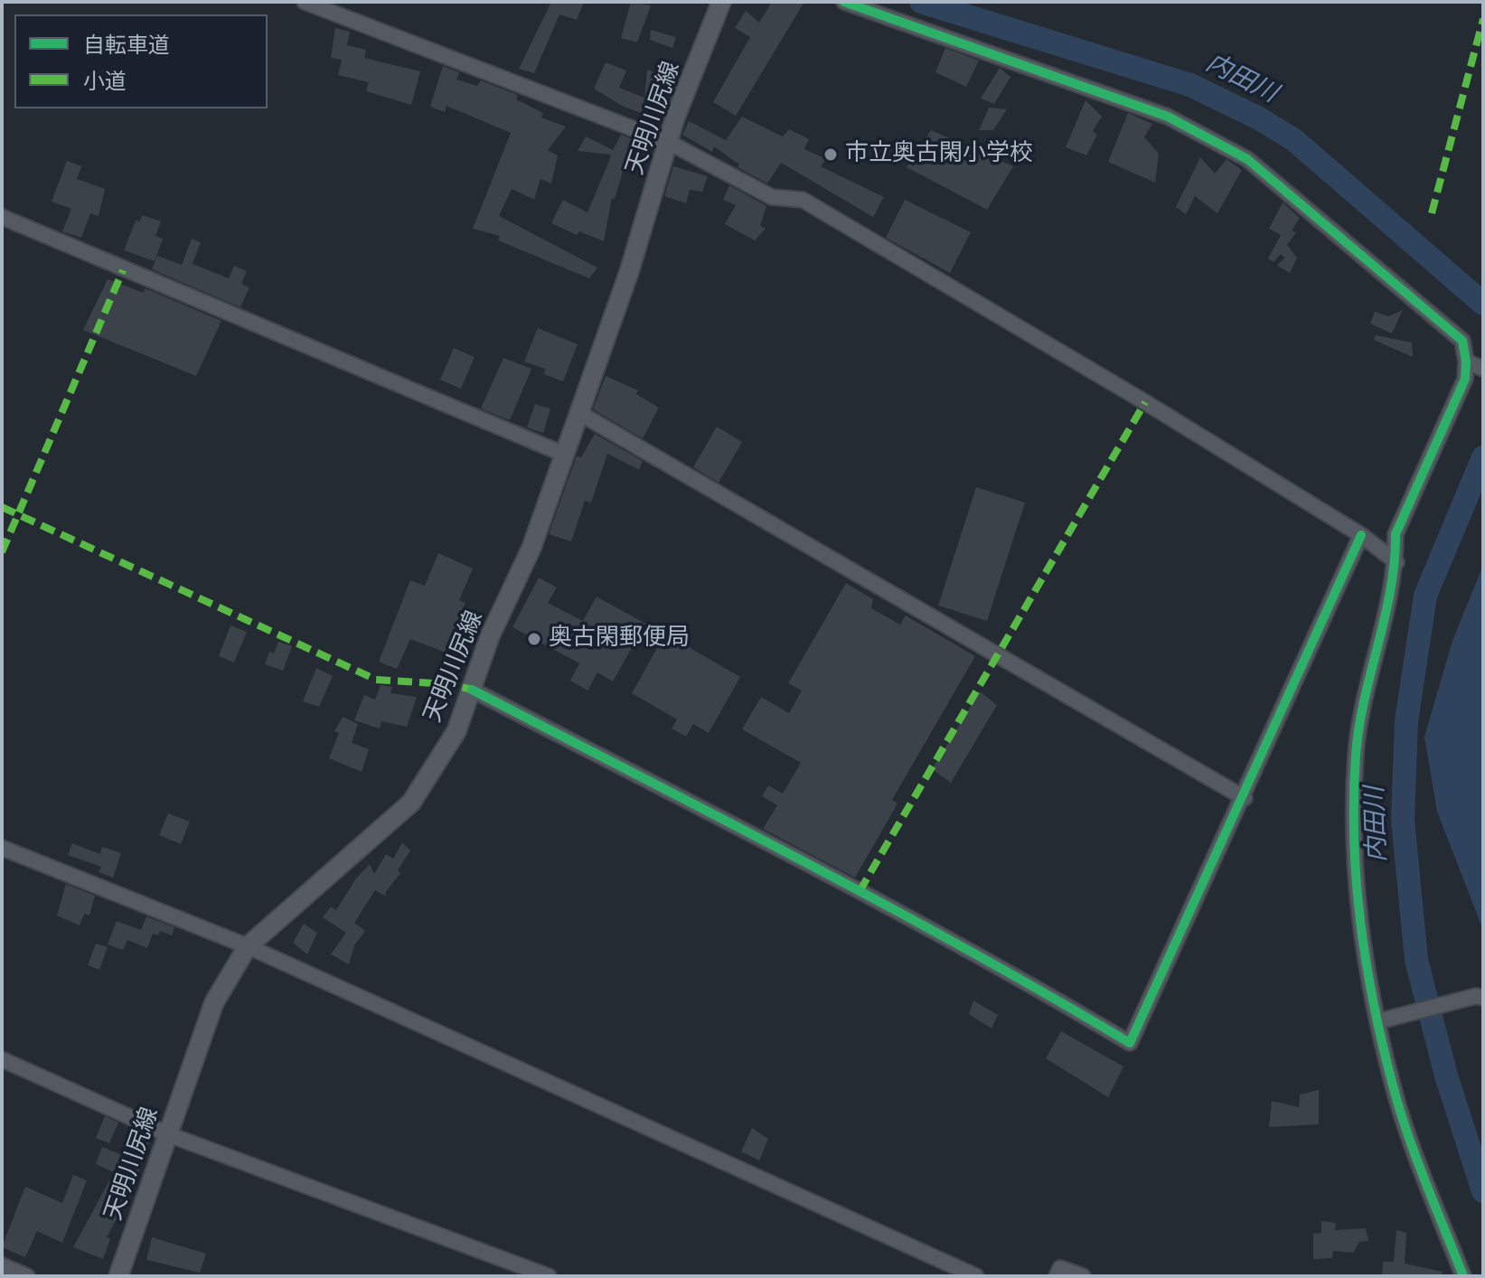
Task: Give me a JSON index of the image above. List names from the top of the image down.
{
  "streets": {
    "main road": ["天明川尻線"]
  },
  "water": ["内田川"],
  "places": ["市立奥古閑小学校", "奥古閑郵便局"],
  "legend": ["自転車道", "小道"]
}
